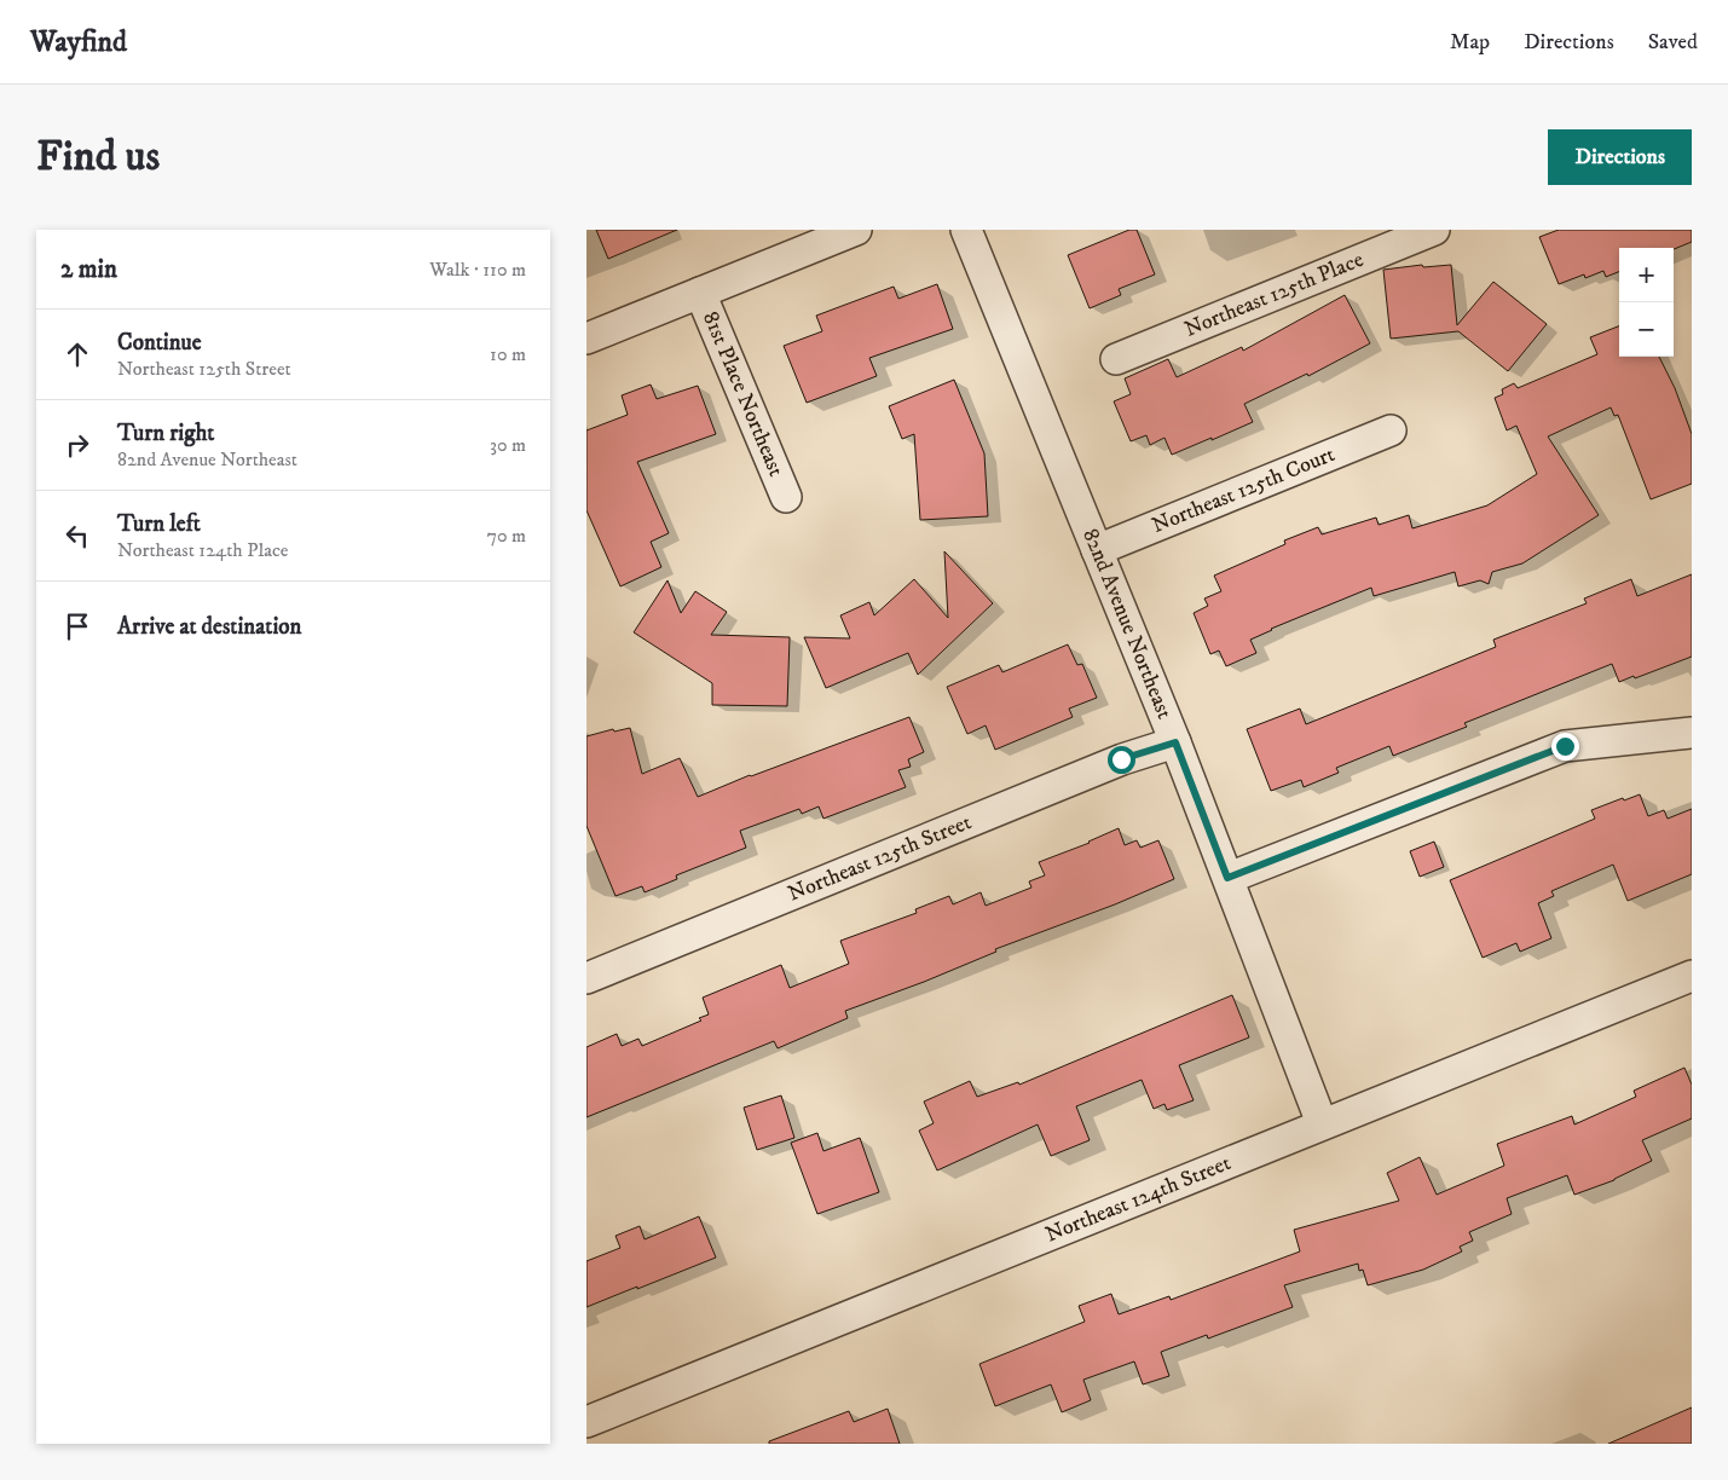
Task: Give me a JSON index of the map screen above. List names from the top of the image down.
{
  "streets": {
    "street": [
      "Northeast 125th Place",
      "81st Place Northeast",
      "Northeast 125th Court",
      "82nd Avenue Northeast",
      "Northeast 125th Street",
      "Northeast 124th Street"
    ]
  },
  "crossings": [
    ["Northeast 125th Court", "82nd Avenue Northeast"],
    ["82nd Avenue Northeast", "Northeast 125th Street"],
    ["82nd Avenue Northeast", "Northeast 124th Street"]
  ],
  "page": {
    "header": "Wayfind",
    "nav": ["Map", "Directions", "Saved"],
    "buttons": "Directions",
    "title": "Find us",
    "heading": ["2 min", "Walk · 110 m"],
    "map_buttons": ["+", "−"],
    "list": [
      ["Continue", "Northeast 125th Street", "10 m"],
      ["Turn right", "82nd Avenue Northeast", "30 m"],
      ["Turn left", "Northeast 124th Place", "70 m"],
      "Arrive at destination"
    ]
  }
}
